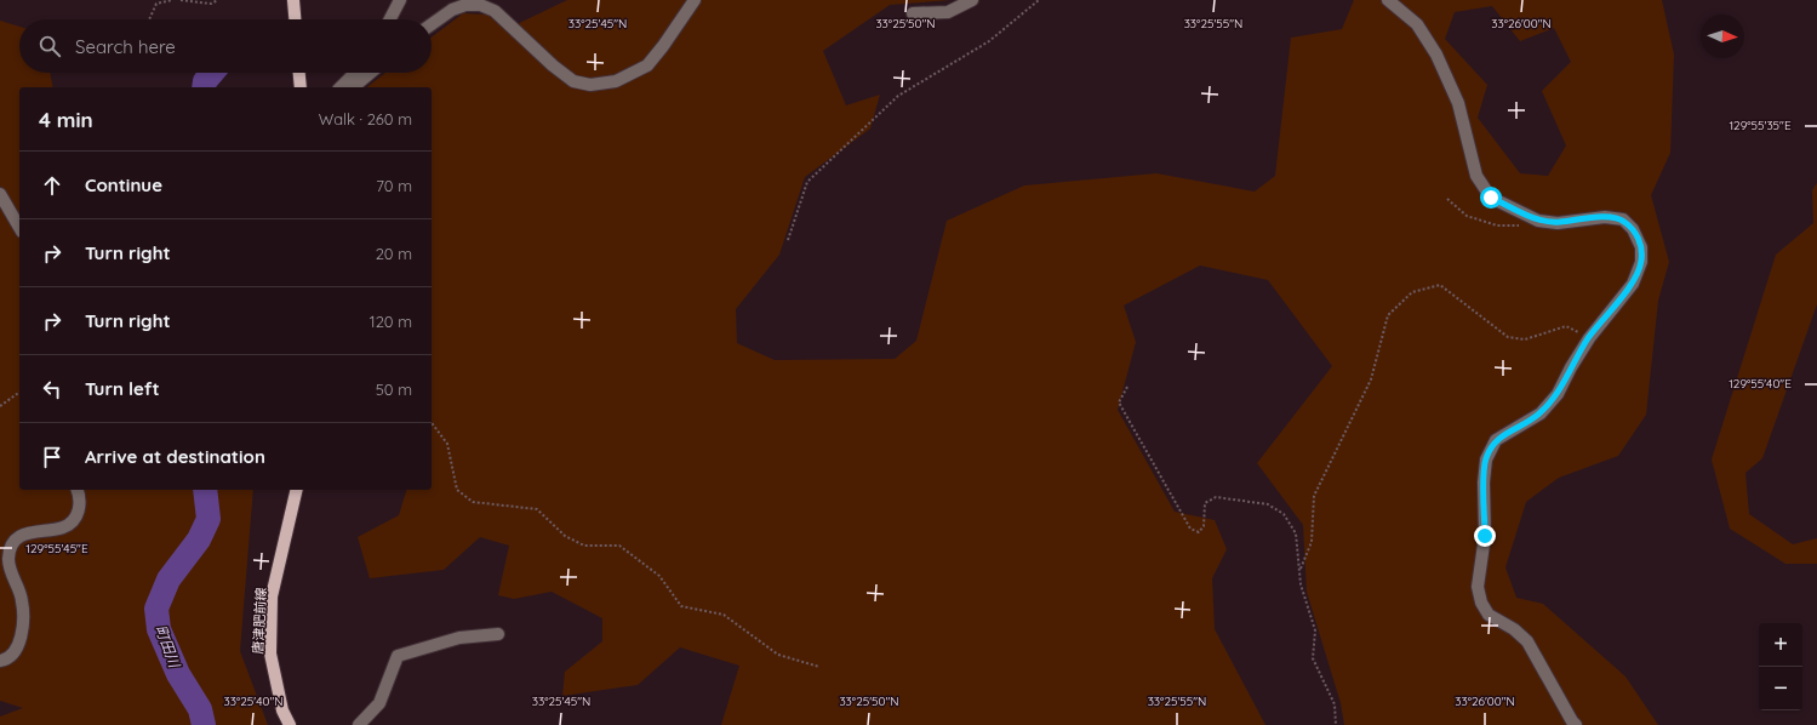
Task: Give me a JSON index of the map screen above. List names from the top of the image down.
{
  "streets": {
    "main road": ["唐津肥前線"]
  },
  "water": ["町田川"],
  "north": "right",
  "page": {
    "search": "Search here",
    "heading": ["4 min", "Walk · 260 m"],
    "list": [
      ["Continue", "70 m"],
      ["Turn right", "20 m"],
      ["Turn right", "120 m"],
      ["Turn left", "50 m"],
      "Arrive at destination"
    ],
    "map_buttons": ["+", "−"]
  },
  "coordinates": [
    "33°25'45\"N",
    "33°25'50\"N",
    "33°25'55\"N",
    "33°26'00\"N",
    "129°55'35\"E",
    "129°55'40\"E",
    "129°55'45\"E",
    "33°25'40\"N"
  ]
}
